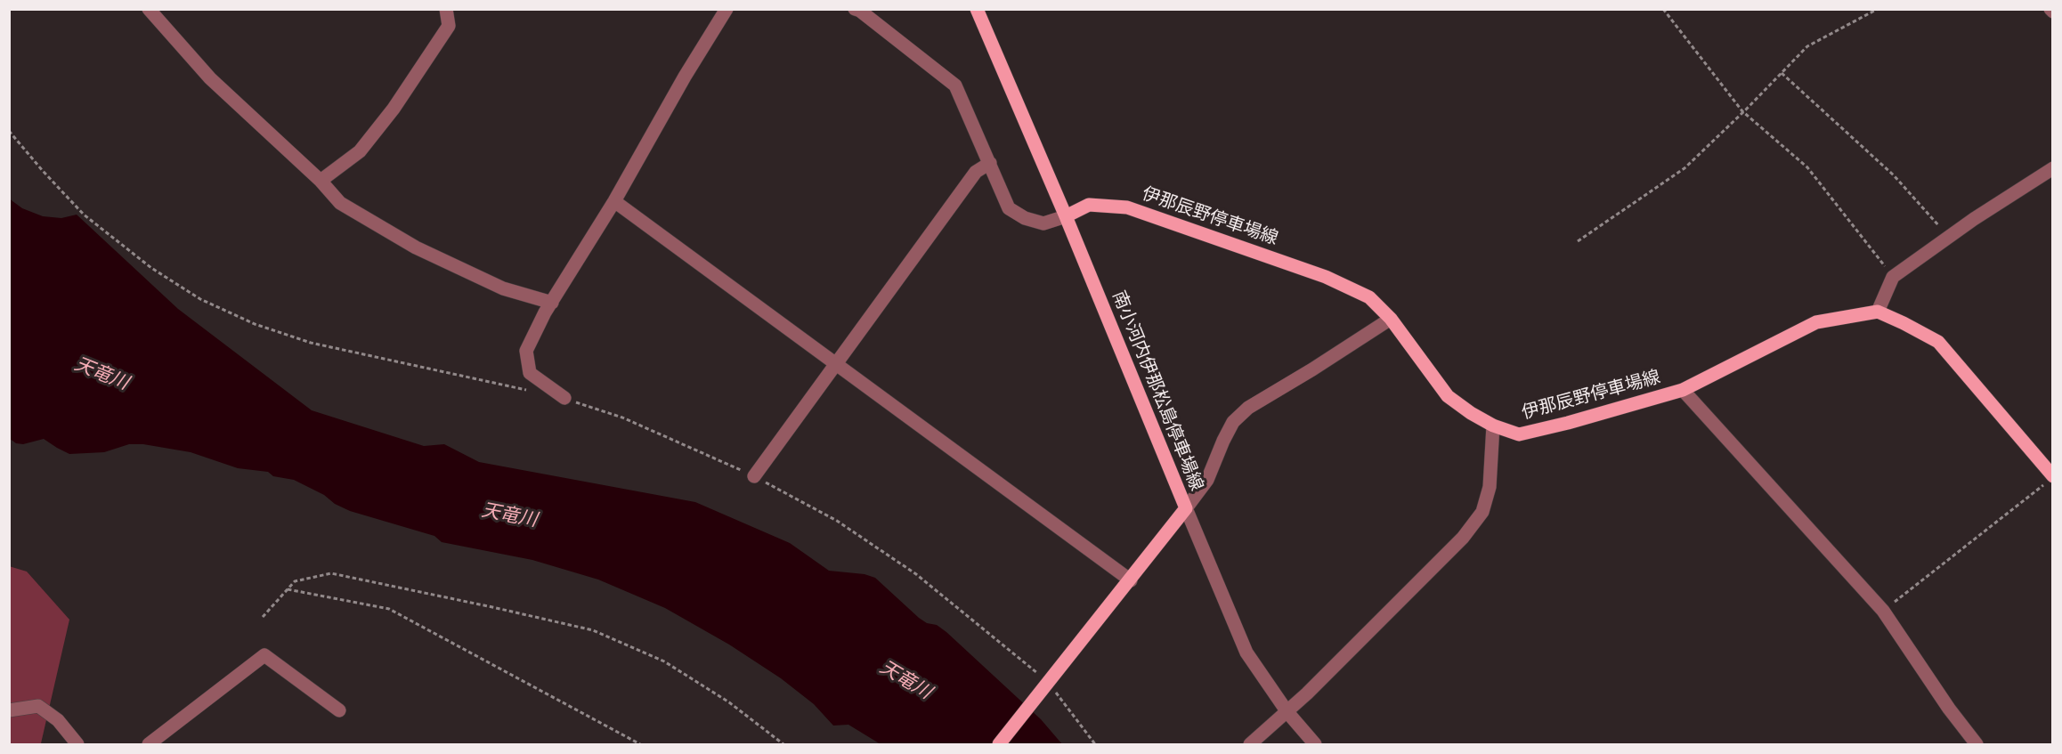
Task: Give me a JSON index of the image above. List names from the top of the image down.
{
  "streets": {
    "main road": ["伊那辰野停車場線", "南小河内伊那松島停車場線"]
  },
  "crossings": [
    ["伊那辰野停車場線", "南小河内伊那松島停車場線"]
  ],
  "water": ["天竜川"]
}
